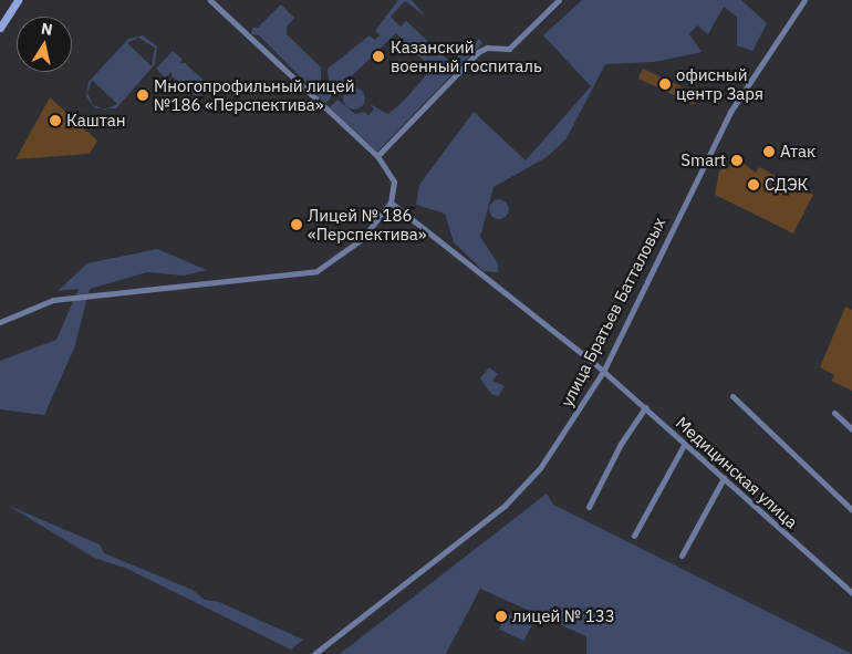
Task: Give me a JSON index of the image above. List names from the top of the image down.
{
  "streets": {
    "street": ["улица Братьев Батталовых", "Медицинская улица"]
  },
  "crossings": [
    ["улица Братьев Батталовых", "Медицинская улица"]
  ],
  "places": [
    "Казанский военный госпиталь",
    "офисный центр Заря",
    "Многопрофильный лицей №186 «Перспектива»",
    "Каштан",
    "Атак",
    "Smart",
    "СДЭК",
    "Лицей № 186 «Перспектива»",
    "лицей № 133"
  ],
  "north": "top"
}
